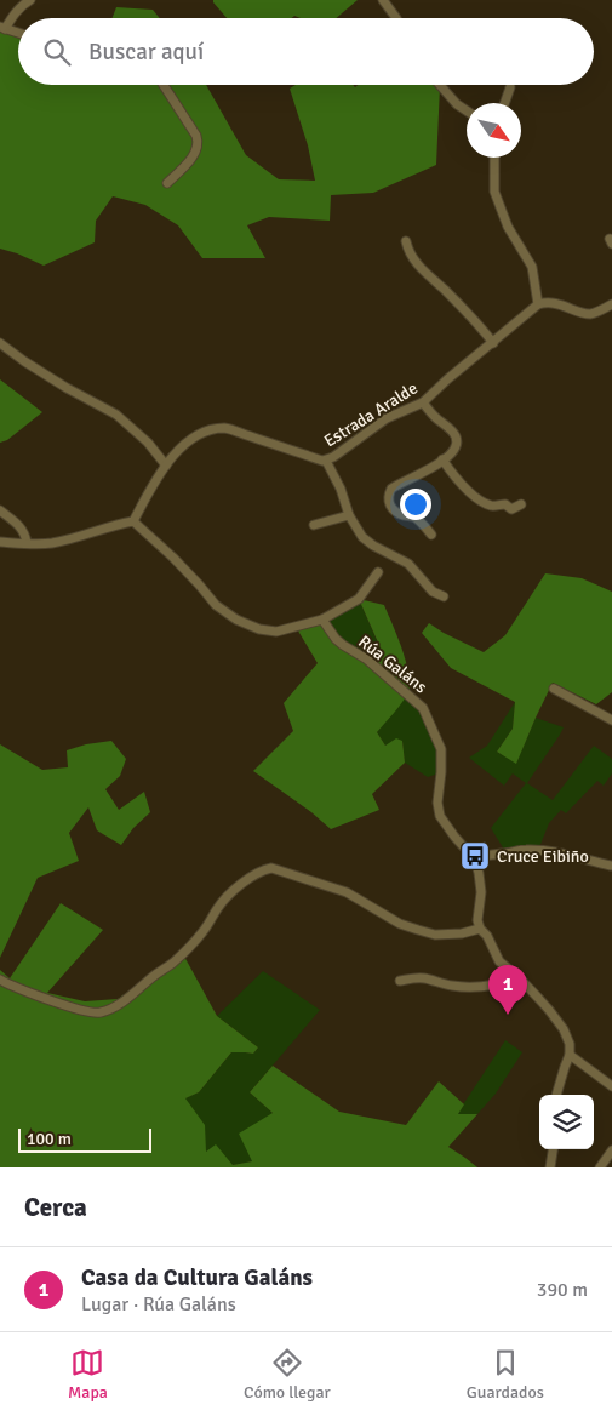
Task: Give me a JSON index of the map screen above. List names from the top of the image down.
{
  "streets": {
    "street": ["Estrada Aralde", "Rúa Galáns"]
  },
  "places": {
    "bus stop": ["Cruce Eibiño"]
  },
  "scale_bar": "100 m",
  "north": "bottom right",
  "page": {
    "search": "Buscar aquí",
    "pins": "1",
    "scale": "100 m",
    "heading": "Cerca",
    "list": [
      {
        "mark": "1",
        "name": "Casa da Cultura Galáns",
        "note": "Lugar · Rúa Galáns",
        "value": "390 m"
      }
    ],
    "nav": ["Mapa", "Cómo llegar", "Guardados"]
  }
}
